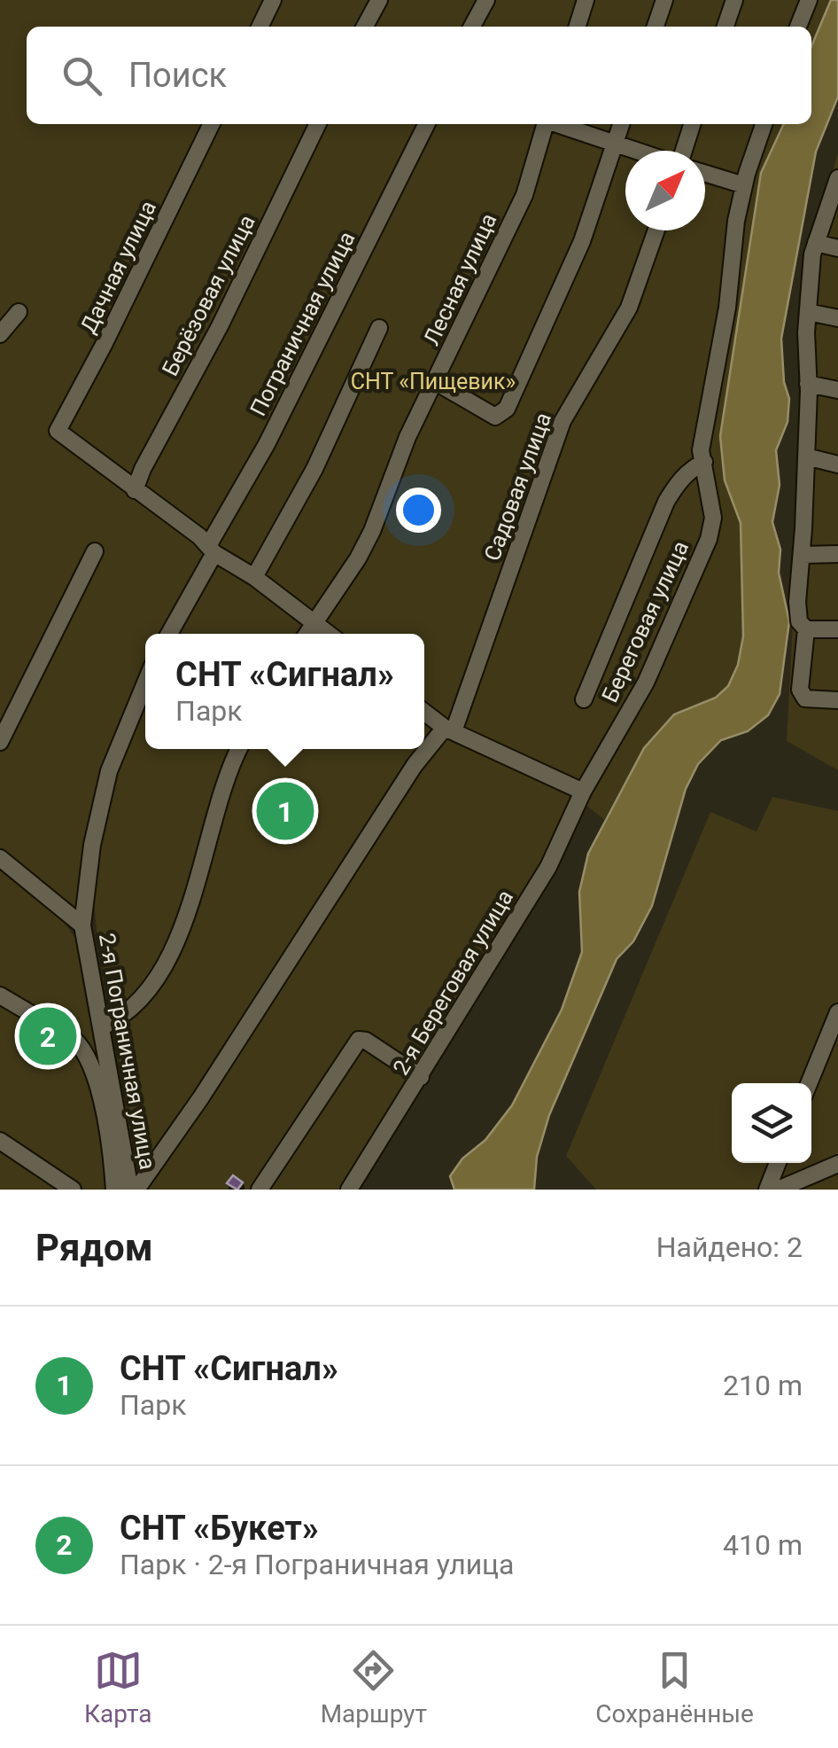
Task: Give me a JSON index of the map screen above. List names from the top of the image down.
{
  "streets": {
    "street": [
      "Дачная улица",
      "Лесная улица",
      "Берёзовая улица",
      "Пограничная улица",
      "Садовая улица",
      "Береговая улица",
      "2-я Береговая улица",
      "2-я Пограничная улица"
    ]
  },
  "crossings": [
    ["Дачная улица", "Берёзовая улица"],
    ["Береговая улица", "2-я Береговая улица"]
  ],
  "parks": ["СНТ «Пищевик»"],
  "north": "top right",
  "page": {
    "search": "Поиск",
    "popup": ["СНТ «Сигнал»", "Парк"],
    "pins": ["1", "2"],
    "heading": ["Рядом", "Найдено: 2"],
    "list": [
      {
        "mark": "1",
        "name": "СНТ «Сигнал»",
        "note": "Парк",
        "value": "210 m"
      },
      {
        "mark": "2",
        "name": "СНТ «Букет»",
        "note": "Парк · 2-я Пограничная улица",
        "value": "410 m"
      }
    ],
    "nav": ["Карта", "Маршрут", "Сохранённые"]
  }
}
